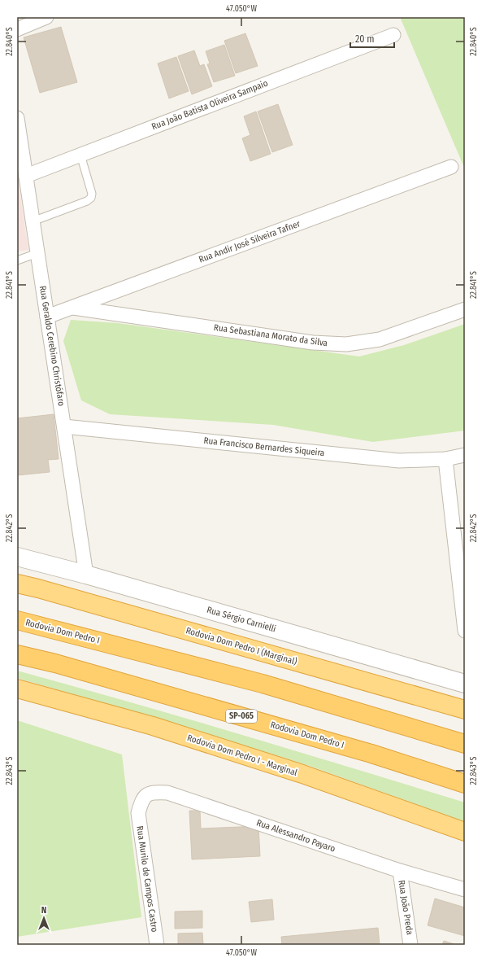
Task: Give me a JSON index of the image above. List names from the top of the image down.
{
  "streets": {
    "highway": [
      "Rodovia Dom Pedro I",
      "Rodovia Dom Pedro I (Marginal)",
      "SP-065",
      "Rodovia Dom Pedro I - Marginal"
    ],
    "street": [
      "Rua João Batista Oliveira Sampaio",
      "Rua Andir José Silveira Tafner",
      "Rua Sebastiana Morato da Silva",
      "Rua Geraldo Cerebino Christófaro",
      "Rua Francisco Bernardes Siqueira",
      "Rua Sérgio Carnielli",
      "Rua Alessandro Payaro",
      "Rua Murilo de Campos Castro",
      "Rua João Preda"
    ]
  },
  "crossings": [
    ["Rua João Batista Oliveira Sampaio", "Rua Geraldo Cerebino Christófaro"],
    ["Rua Andir José Silveira Tafner", "Rua Sebastiana Morato da Silva"],
    ["Rua Andir José Silveira Tafner", "Rua Geraldo Cerebino Christófaro"],
    ["Rua Geraldo Cerebino Christófaro", "Rua Francisco Bernardes Siqueira"],
    ["Rua Geraldo Cerebino Christófaro", "Rua Sérgio Carnielli"],
    ["Rua Alessandro Payaro", "Rua Murilo de Campos Castro"],
    ["Rua Alessandro Payaro", "Rua João Preda"]
  ],
  "scale_bar": "20 m",
  "north": "top",
  "coordinates": [
    "47.050°W",
    "22.840°S",
    "22.841°S",
    "22.842°S",
    "22.843°S"
  ]
}
